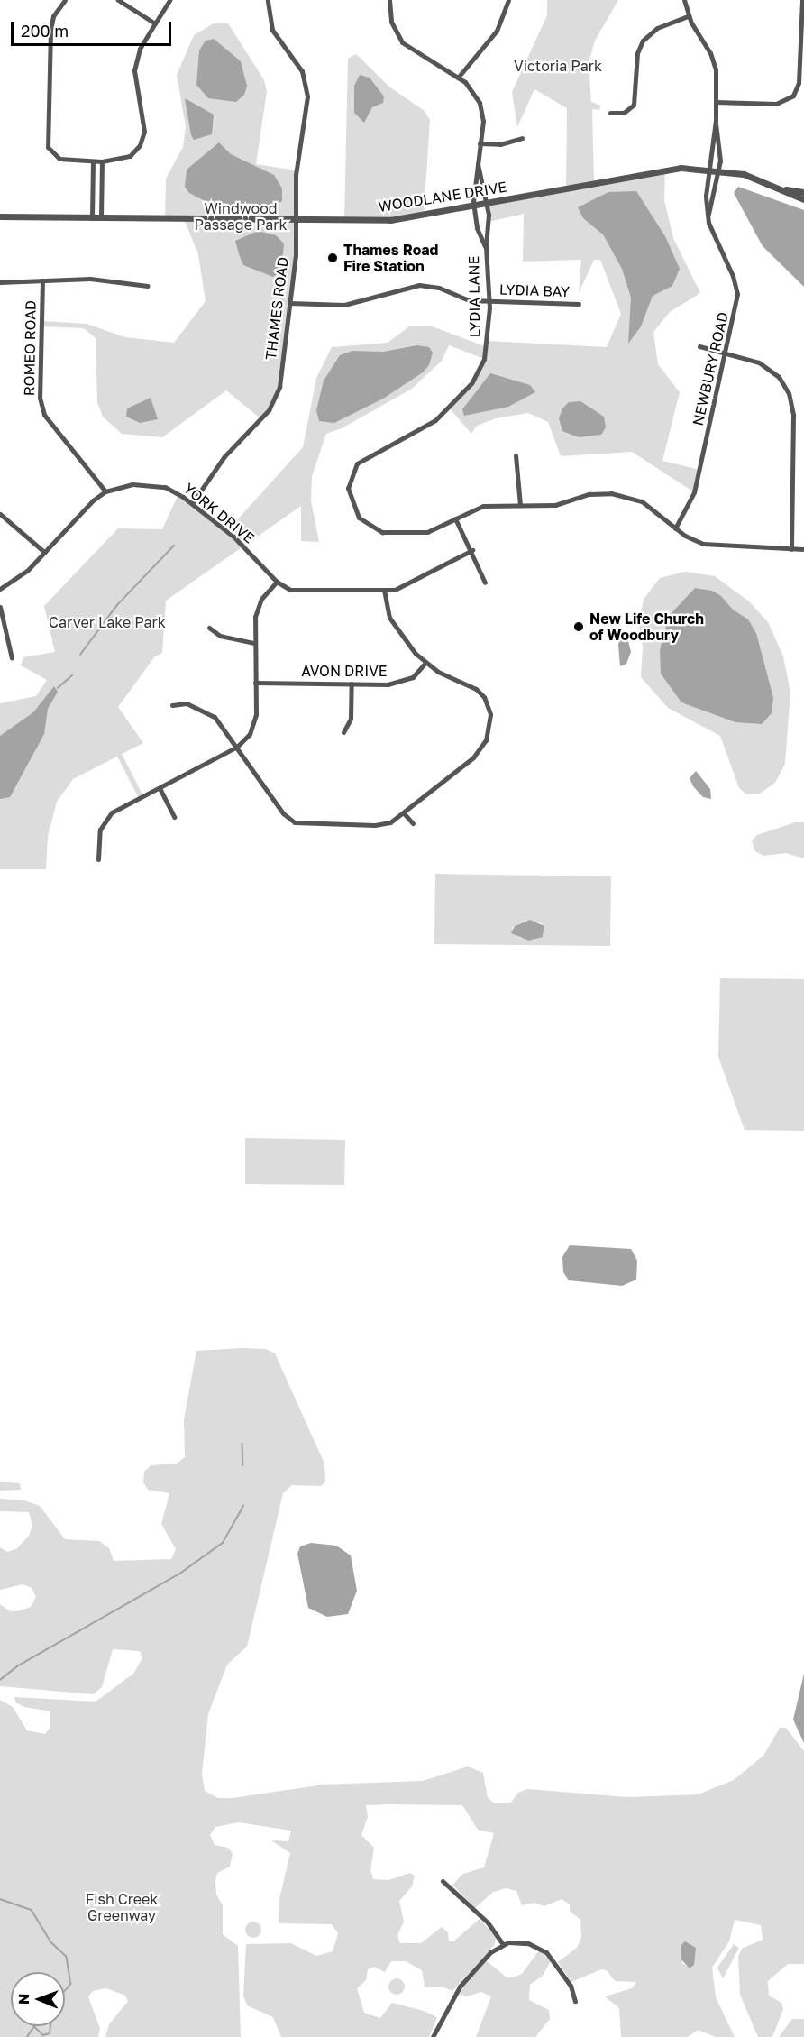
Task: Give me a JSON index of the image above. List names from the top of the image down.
{
  "streets": {
    "street": [
      "WOODLANE DRIVE",
      "LYDIA BAY",
      "LYDIA LANE",
      "THAMES ROAD",
      "ROMEO ROAD",
      "NEWBURY ROAD",
      "YORK DRIVE",
      "AVON DRIVE"
    ]
  },
  "crossings": [
    ["WOODLANE DRIVE", "LYDIA LANE"],
    ["WOODLANE DRIVE", "THAMES ROAD"],
    ["WOODLANE DRIVE", "NEWBURY ROAD"],
    ["LYDIA BAY", "LYDIA LANE"],
    ["LYDIA BAY", "THAMES ROAD"],
    ["LYDIA LANE", "NEWBURY ROAD"],
    ["THAMES ROAD", "YORK DRIVE"],
    ["ROMEO ROAD", "YORK DRIVE"]
  ],
  "parks": [
    "Victoria Park",
    "Windwood Passage Park",
    "Carver Lake Park",
    "Fish Creek Greenway"
  ],
  "places": ["Thames Road Fire Station", "New Life Church of Woodbury"],
  "scale_bar": "200 m",
  "north": "left"
}
